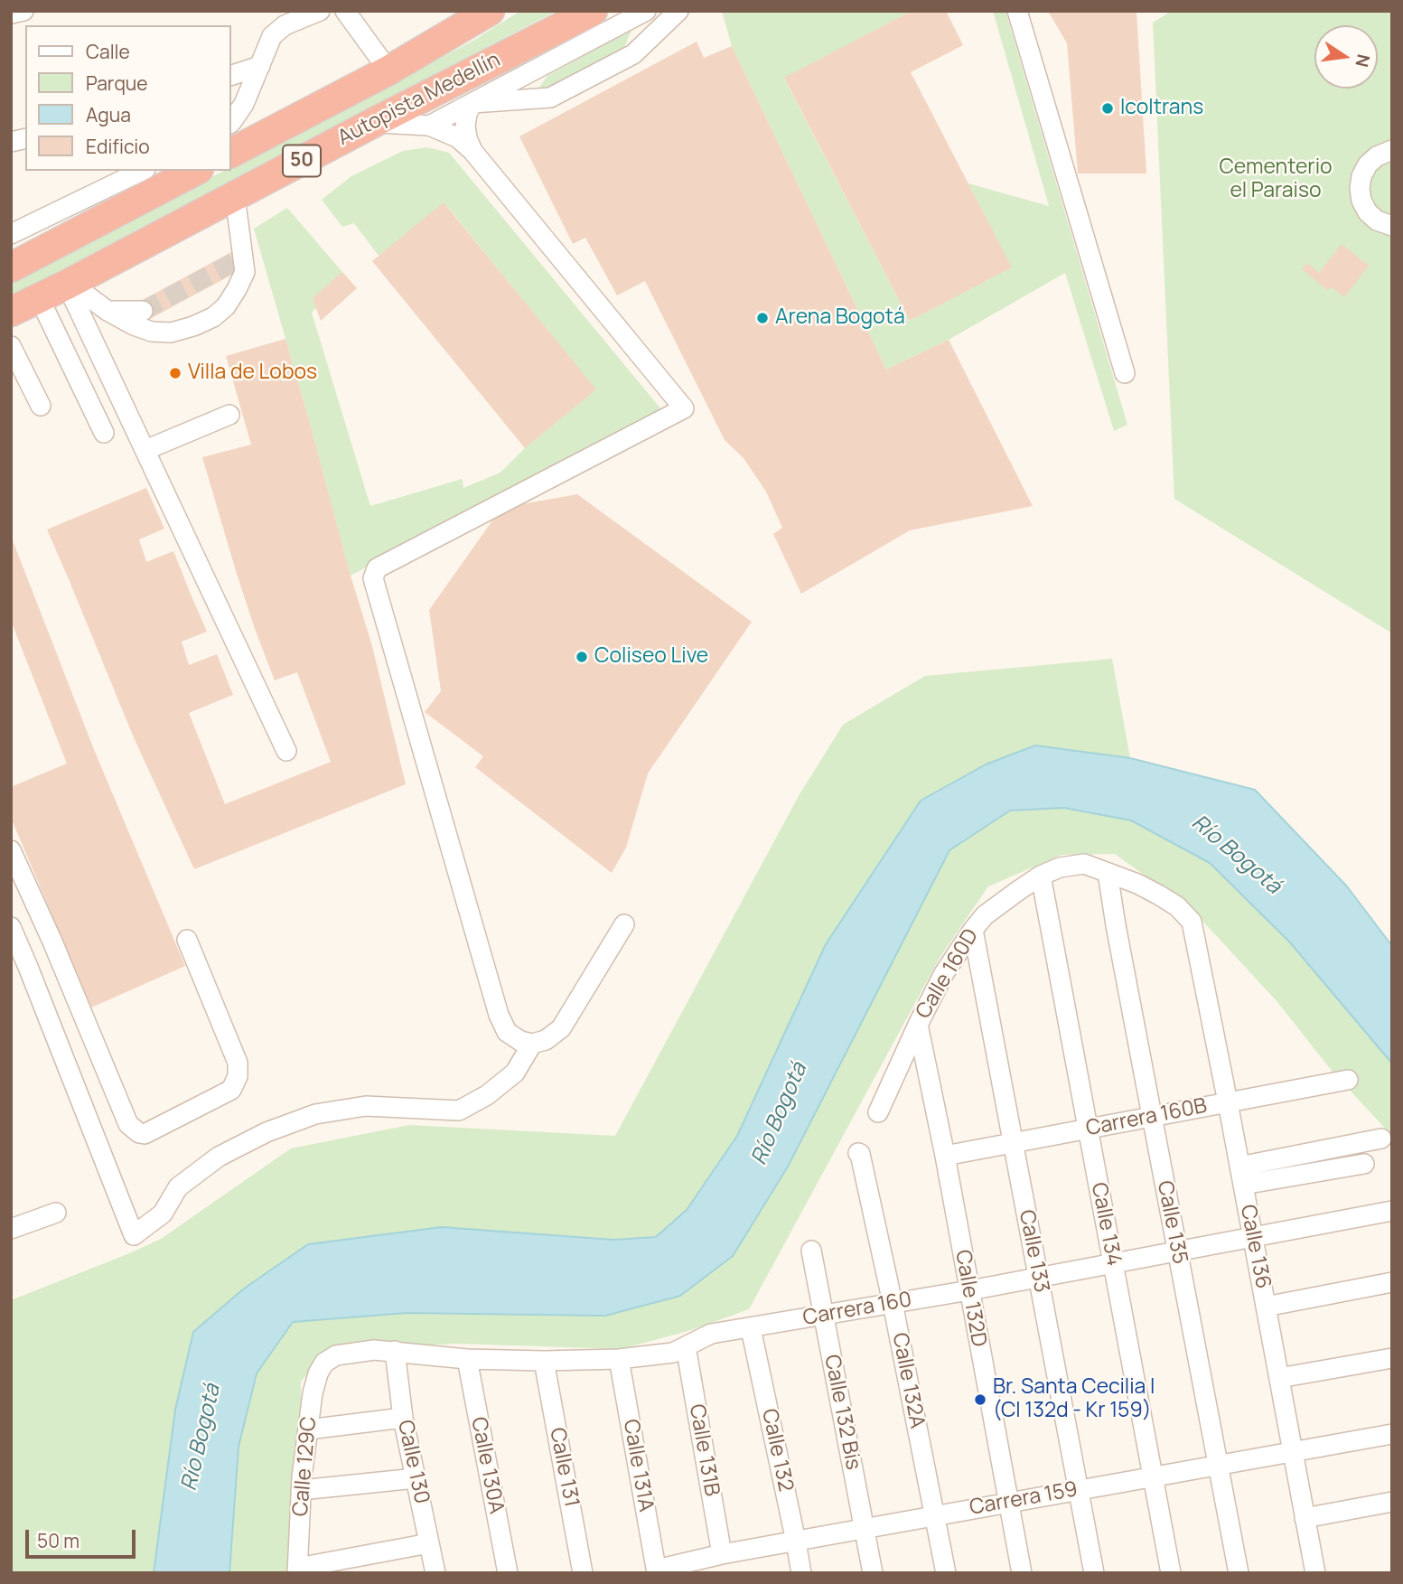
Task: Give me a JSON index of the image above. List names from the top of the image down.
{
  "streets": {
    "highway": ["Autopista Medellín", "50"],
    "street": [
      "Calle 160D",
      "Carrera 160B",
      "Calle 135",
      "Calle 134",
      "Calle 136",
      "Calle 133",
      "Calle 132D",
      "Carrera 160",
      "Calle 132A",
      "Calle 132 Bis",
      "Calle 131B",
      "Calle 132",
      "Calle 130",
      "Calle 130A",
      "Calle 131A",
      "Calle 129C",
      "Calle 131",
      "Carrera 159"
    ]
  },
  "crossings": [
    ["Calle 160D", "Calle 135"],
    ["Calle 160D", "Calle 134"],
    ["Calle 160D", "Calle 136"],
    ["Calle 160D", "Calle 133"],
    ["Calle 160D", "Calle 132D"],
    ["Carrera 160B", "Calle 135"],
    ["Carrera 160B", "Calle 134"],
    ["Carrera 160B", "Calle 136"],
    ["Carrera 160B", "Calle 133"],
    ["Carrera 160B", "Calle 132D"],
    ["Calle 135", "Carrera 160"],
    ["Calle 135", "Carrera 159"],
    ["Calle 134", "Carrera 160"],
    ["Calle 134", "Carrera 159"],
    ["Calle 136", "Carrera 160"],
    ["Calle 136", "Carrera 159"],
    ["Calle 133", "Carrera 160"],
    ["Calle 133", "Carrera 159"],
    ["Calle 132D", "Carrera 160"],
    ["Calle 132D", "Carrera 159"],
    ["Carrera 160", "Calle 132A"],
    ["Carrera 160", "Calle 132 Bis"],
    ["Carrera 160", "Calle 131B"],
    ["Carrera 160", "Calle 132"],
    ["Carrera 160", "Calle 130"],
    ["Carrera 160", "Calle 130A"],
    ["Carrera 160", "Calle 131A"],
    ["Carrera 160", "Calle 129C"],
    ["Carrera 160", "Calle 131"],
    ["Calle 132A", "Carrera 159"],
    ["Calle 132 Bis", "Carrera 159"],
    ["Calle 131B", "Carrera 159"],
    ["Calle 132", "Carrera 159"],
    ["Calle 131A", "Carrera 159"]
  ],
  "water": ["Río Bogotá"],
  "parks": ["Cementerio el Paraiso"],
  "places": [
    "Icoltrans",
    "Arena Bogotá",
    "Villa de Lobos",
    "Coliseo Live",
    "Br. Santa Cecilia I (Cl 132d - Kr 159)"
  ],
  "legend": [
    "Calle",
    "Parque",
    "Agua",
    "Edificio"
  ],
  "scale_bar": "50 m",
  "north": "right"
}
